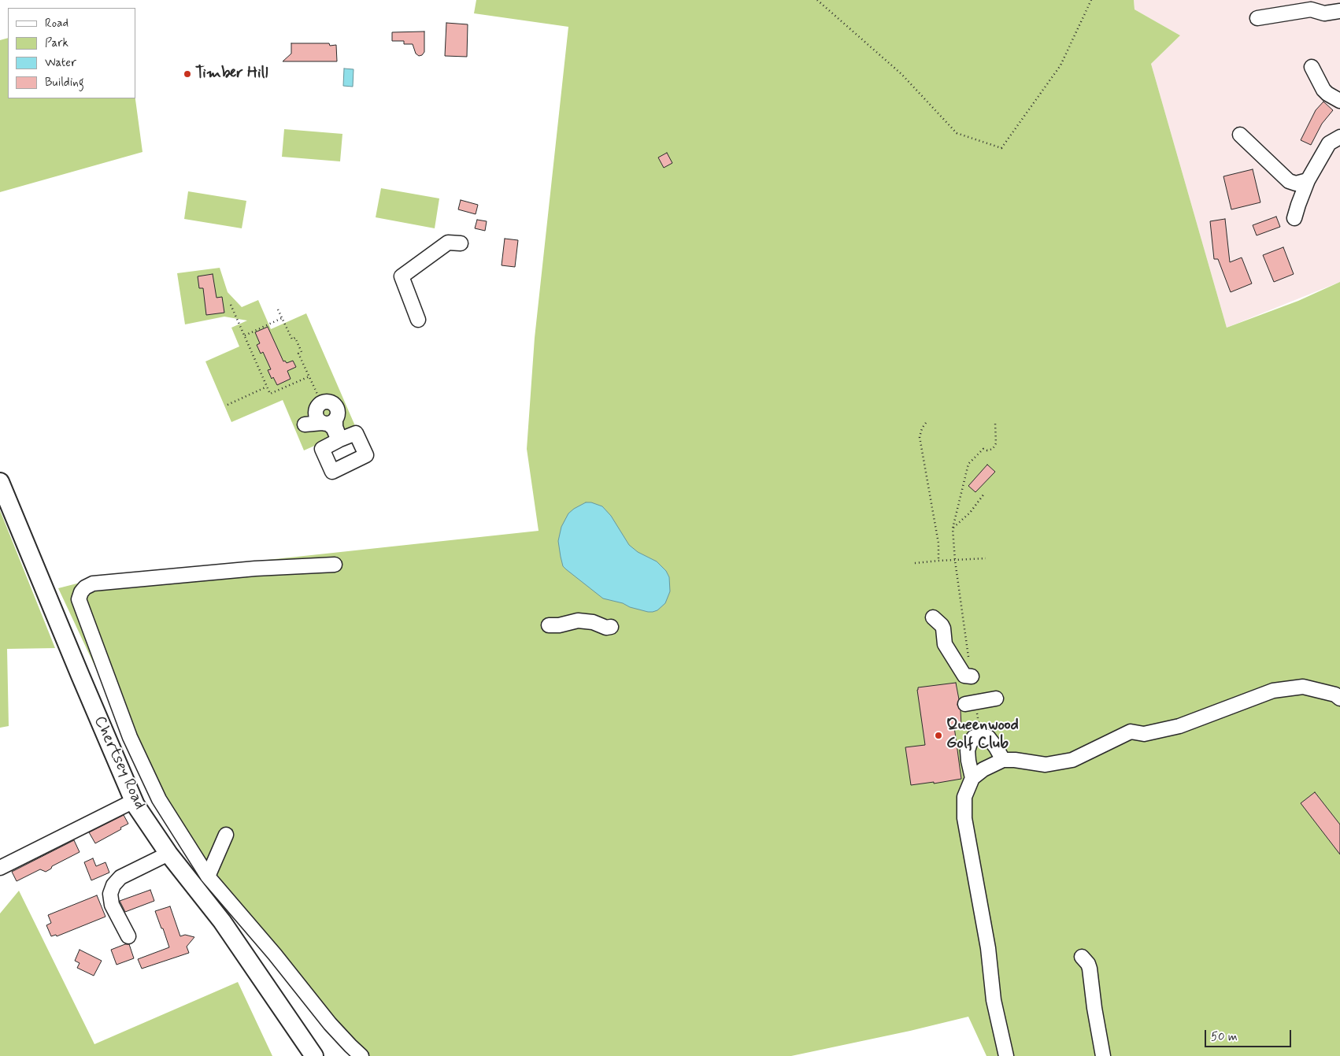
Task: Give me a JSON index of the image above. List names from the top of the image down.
{
  "streets": {
    "main road": ["Chertsey Road"]
  },
  "places": ["Timber Hill", "Queenwood Golf Club"],
  "legend": [
    "Road",
    "Park",
    "Water",
    "Building"
  ],
  "scale_bar": "50 m"
}
